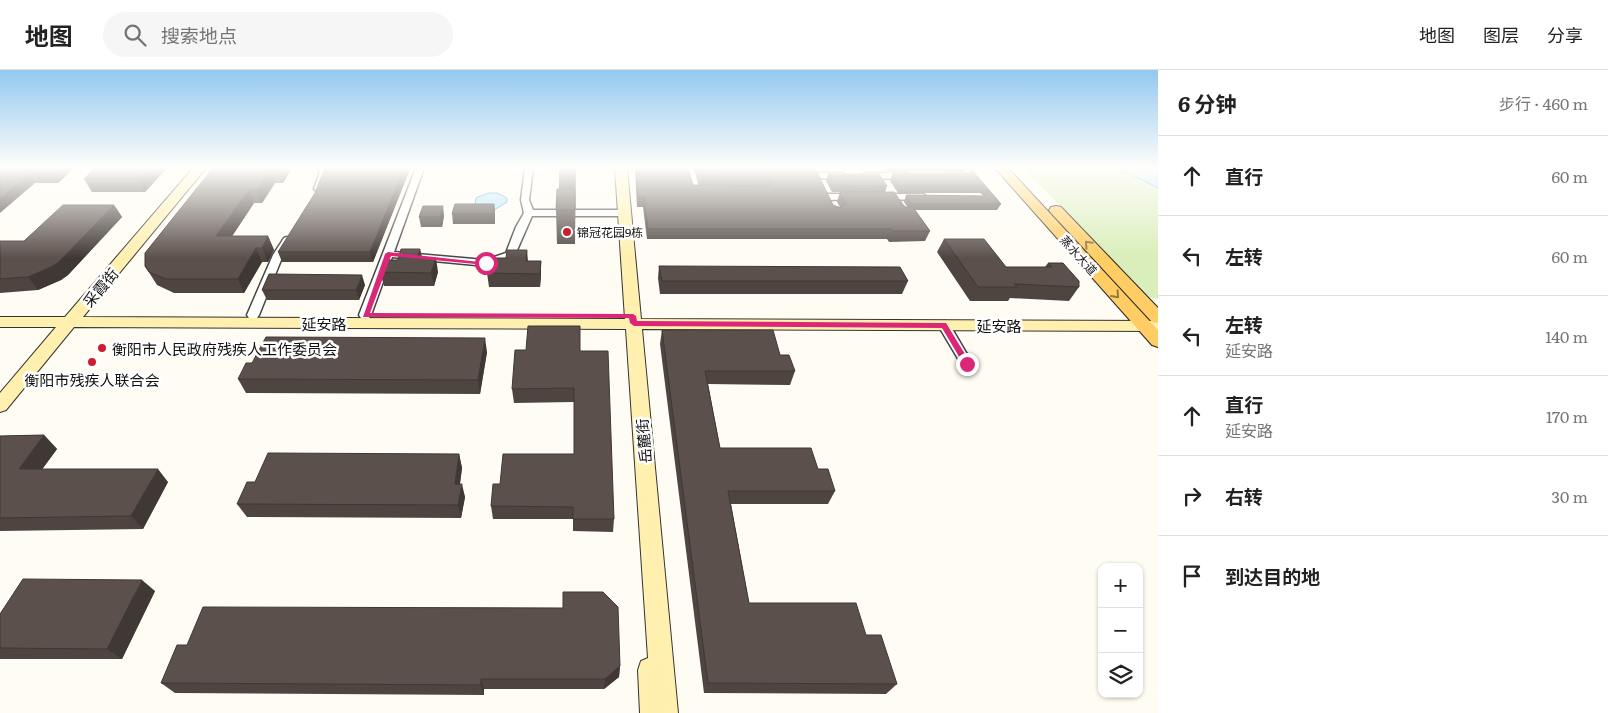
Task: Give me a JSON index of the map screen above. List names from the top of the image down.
{
  "streets": {
    "main road": [
      "蒸水大道",
      "采霞街",
      "延安路",
      "岳麓街"
    ]
  },
  "crossings": [
    ["蒸水大道", "延安路"],
    ["采霞街", "延安路"],
    ["延安路", "岳麓街"]
  ],
  "places": ["锦冠花园9栋", "衡阳市人民政府残疾人工作委员会", "衡阳市残疾人联合会"],
  "page": {
    "header": "地图",
    "search": "搜索地点",
    "nav": ["地图", "图层", "分享"],
    "heading": ["6 分钟", "步行 · 460 m"],
    "list": [
      ["直行", "60 m"],
      ["左转", "60 m"],
      ["左转", "延安路", "140 m"],
      ["直行", "延安路", "170 m"],
      ["右转", "30 m"],
      "到达目的地"
    ],
    "map_buttons": ["+", "−"]
  }
}
